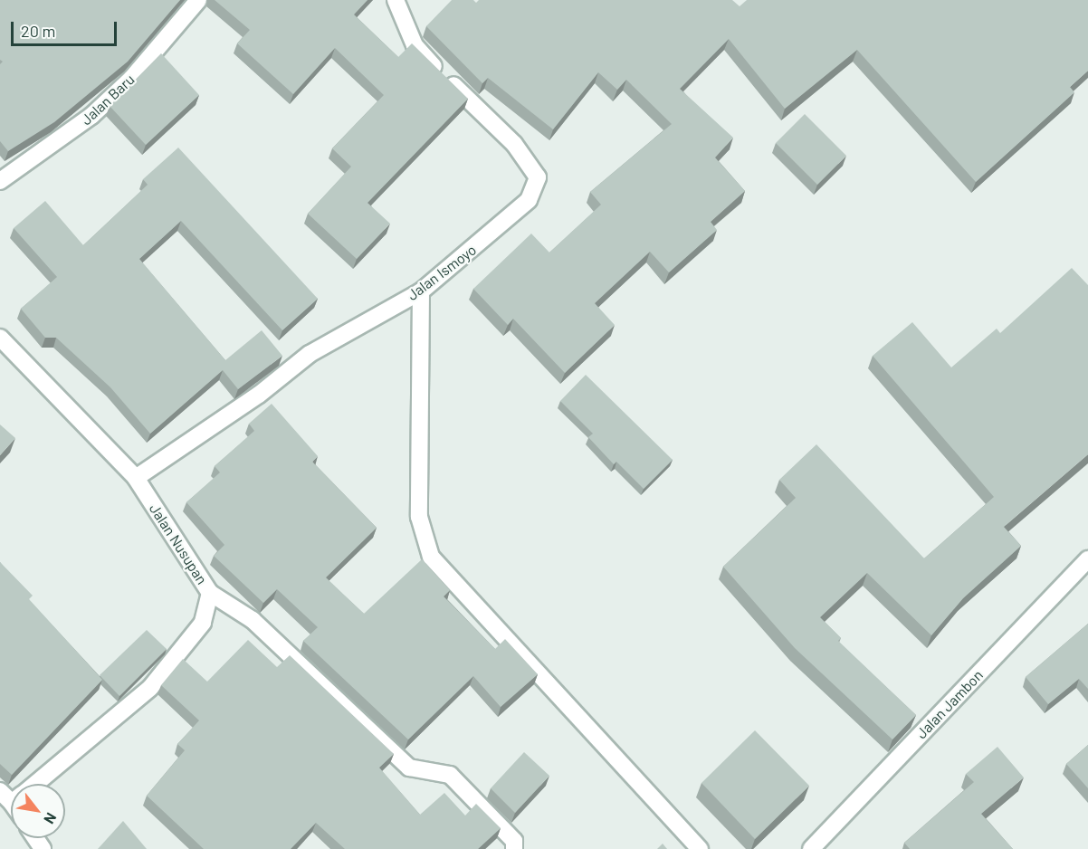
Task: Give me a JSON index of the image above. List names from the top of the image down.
{
  "streets": {
    "street": [
      "Jalan Baru",
      "Jalan Ismoyo",
      "Jalan Nusupan",
      "Jalan Jambon"
    ]
  },
  "crossings": [
    ["Jalan Ismoyo", "Jalan Nusupan"]
  ],
  "scale_bar": "20 m",
  "north": "bottom right"
}
